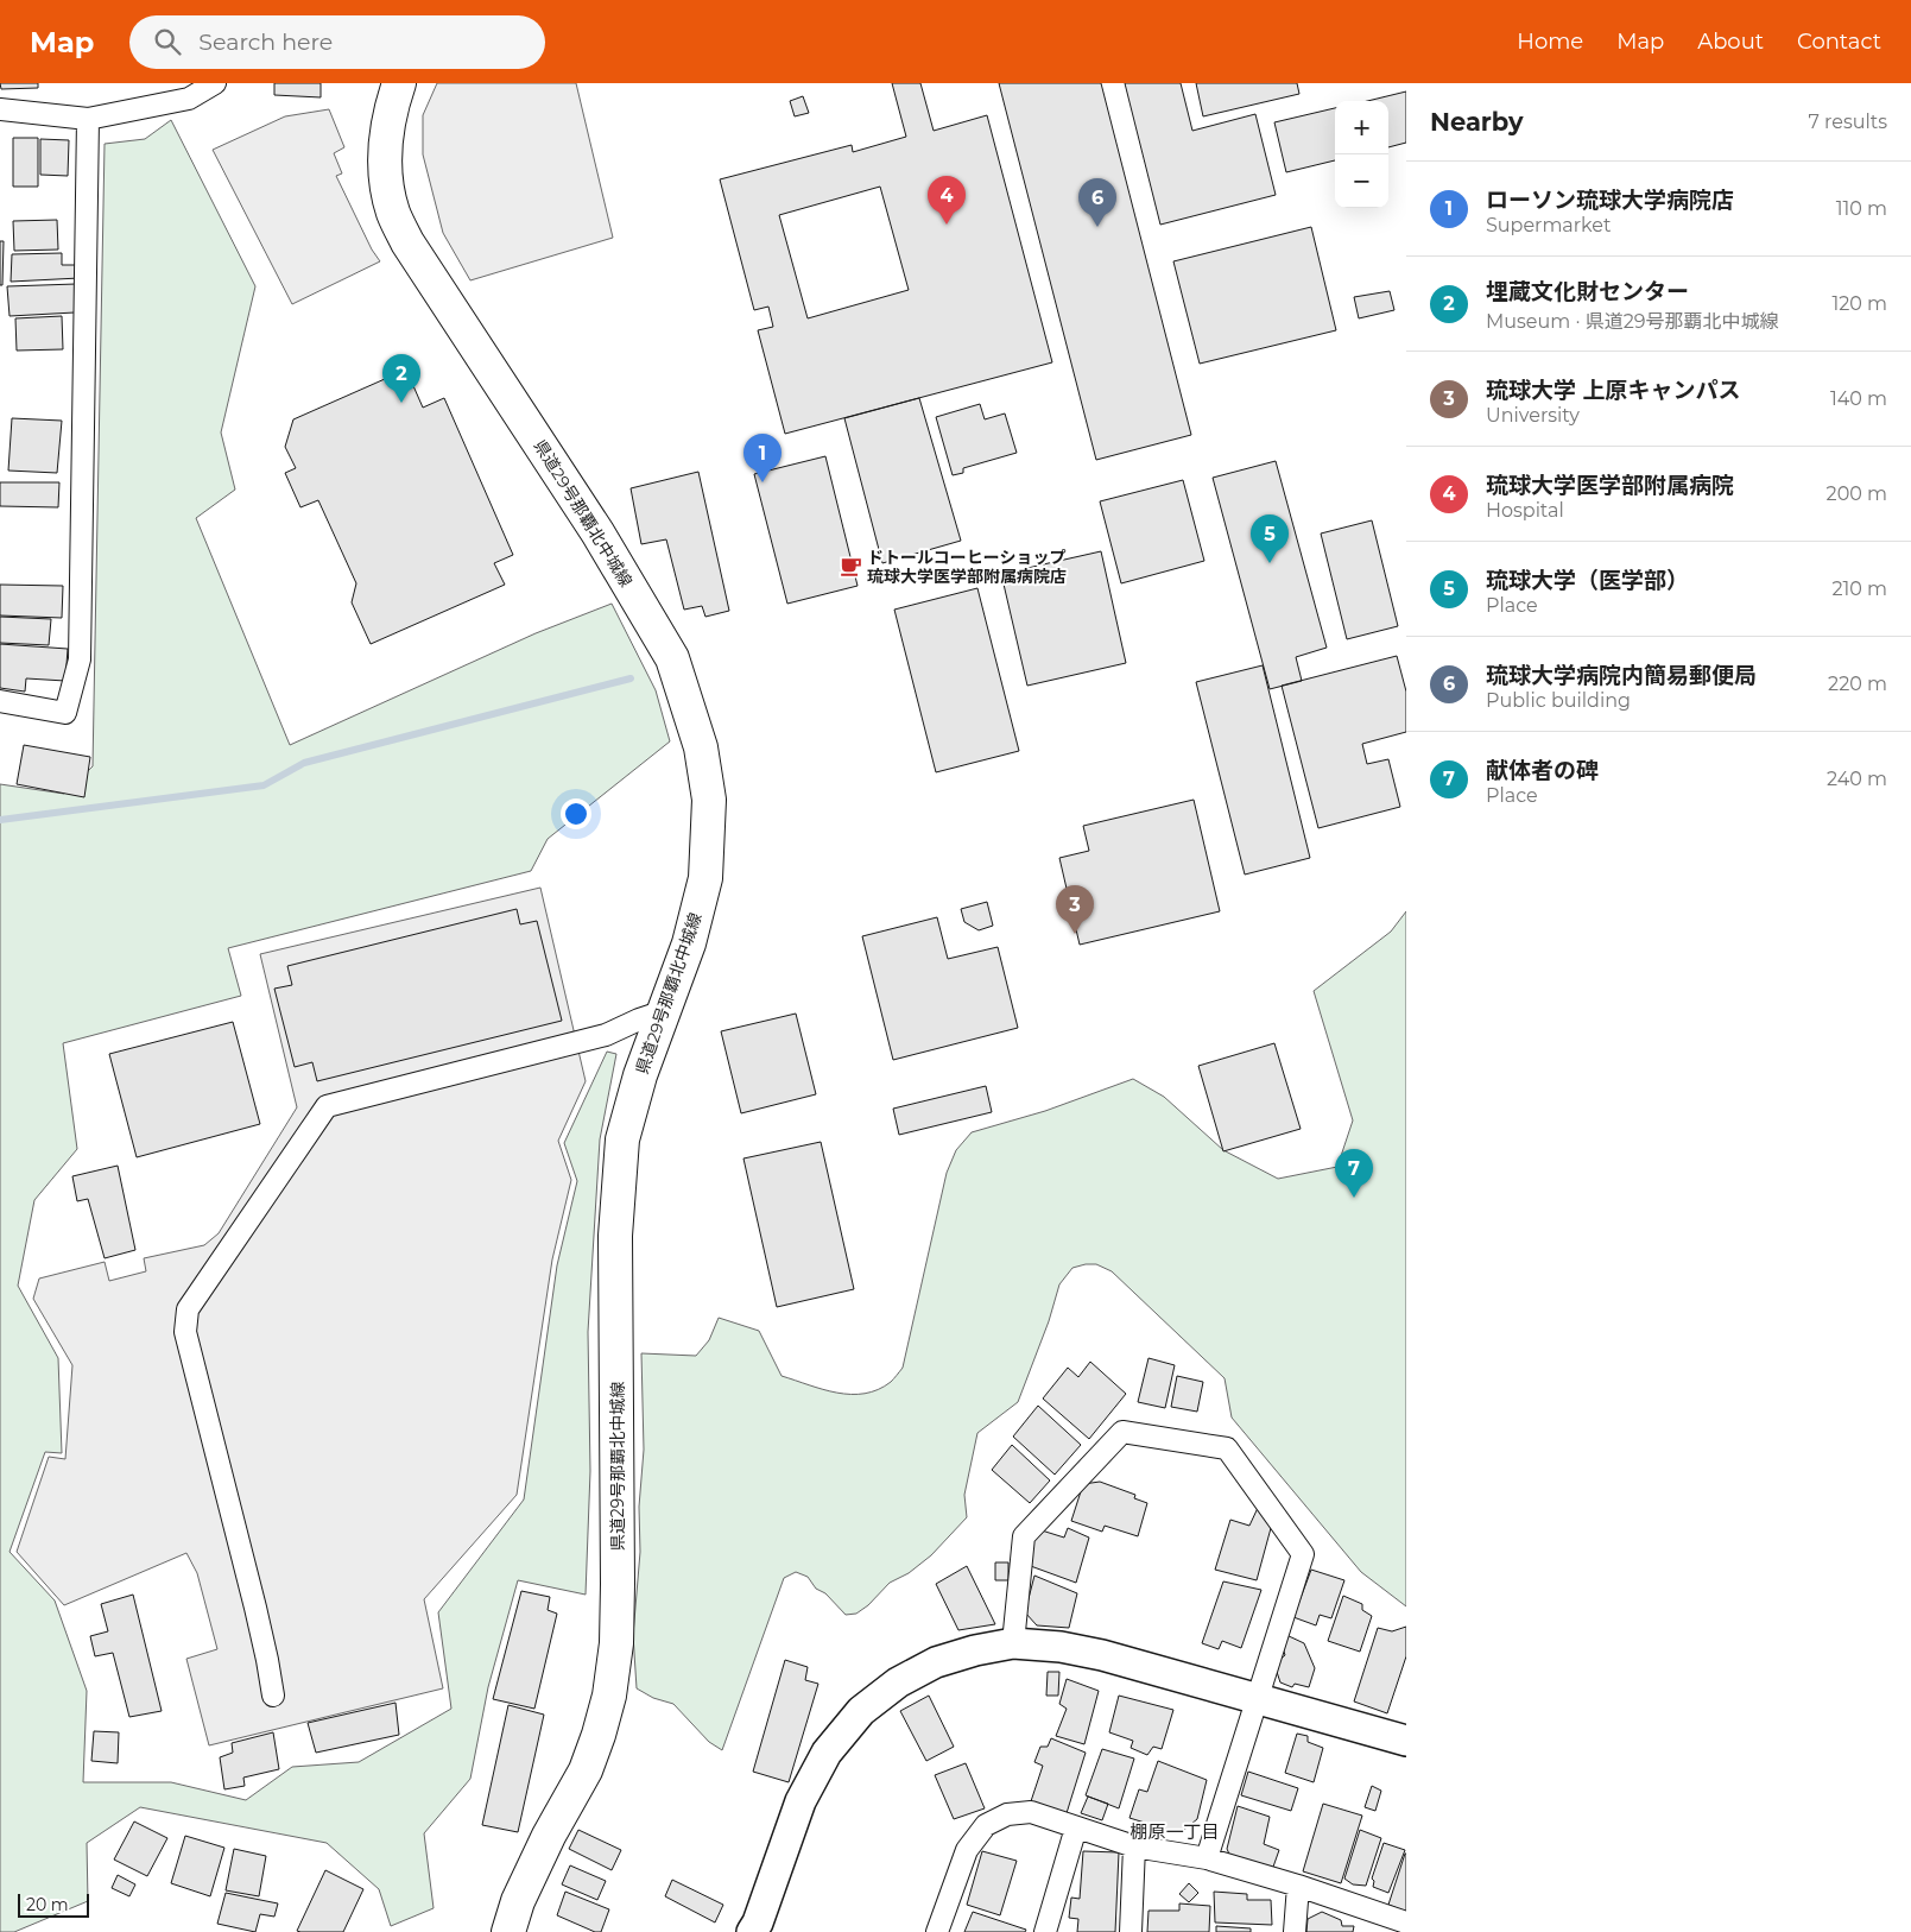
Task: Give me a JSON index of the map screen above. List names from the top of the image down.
{
  "streets": {
    "main road": ["県道29号那覇北中城線"]
  },
  "districts": ["棚原一丁目"],
  "places": {
    "cafe": ["ドトールコーヒーショップ 琉球大学医学部附属病院店"]
  },
  "scale_bar": "20 m",
  "page": {
    "header": "Map",
    "search": "Search here",
    "nav": [
      "Home",
      "Map",
      "About",
      "Contact"
    ],
    "heading": ["Nearby", "7 results"],
    "map_buttons": ["+", "−"],
    "list": [
      {
        "mark": "1",
        "name": "ローソン琉球大学病院店",
        "note": "Supermarket",
        "value": "110 m"
      },
      {
        "mark": "2",
        "name": "埋蔵文化財センター",
        "note": "Museum · 県道29号那覇北中城線",
        "value": "120 m"
      },
      {
        "mark": "3",
        "name": "琉球大学 上原キャンパス",
        "note": "University",
        "value": "140 m"
      },
      {
        "mark": "4",
        "name": "琉球大学医学部附属病院",
        "note": "Hospital",
        "value": "200 m"
      },
      {
        "mark": "5",
        "name": "琉球大学（医学部）",
        "note": "Place",
        "value": "210 m"
      },
      {
        "mark": "6",
        "name": "琉球大学病院内簡易郵便局",
        "note": "Public building",
        "value": "220 m"
      },
      {
        "mark": "7",
        "name": "献体者の碑",
        "note": "Place",
        "value": "240 m"
      }
    ],
    "pins": [
      "4",
      "6",
      "2",
      "1",
      "5",
      "3",
      "7"
    ],
    "scale": "20 m"
  }
}
